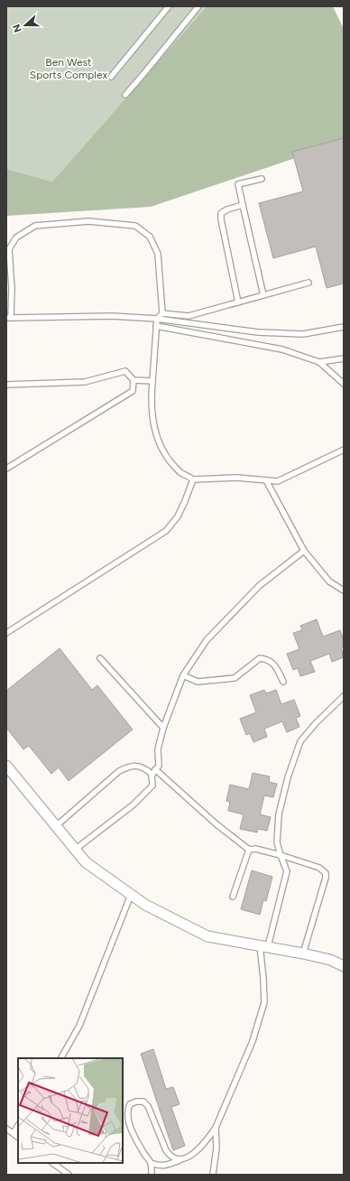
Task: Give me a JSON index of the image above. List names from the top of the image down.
{
  "parks": ["Ben West Sports Complex"],
  "north": "left"
}
